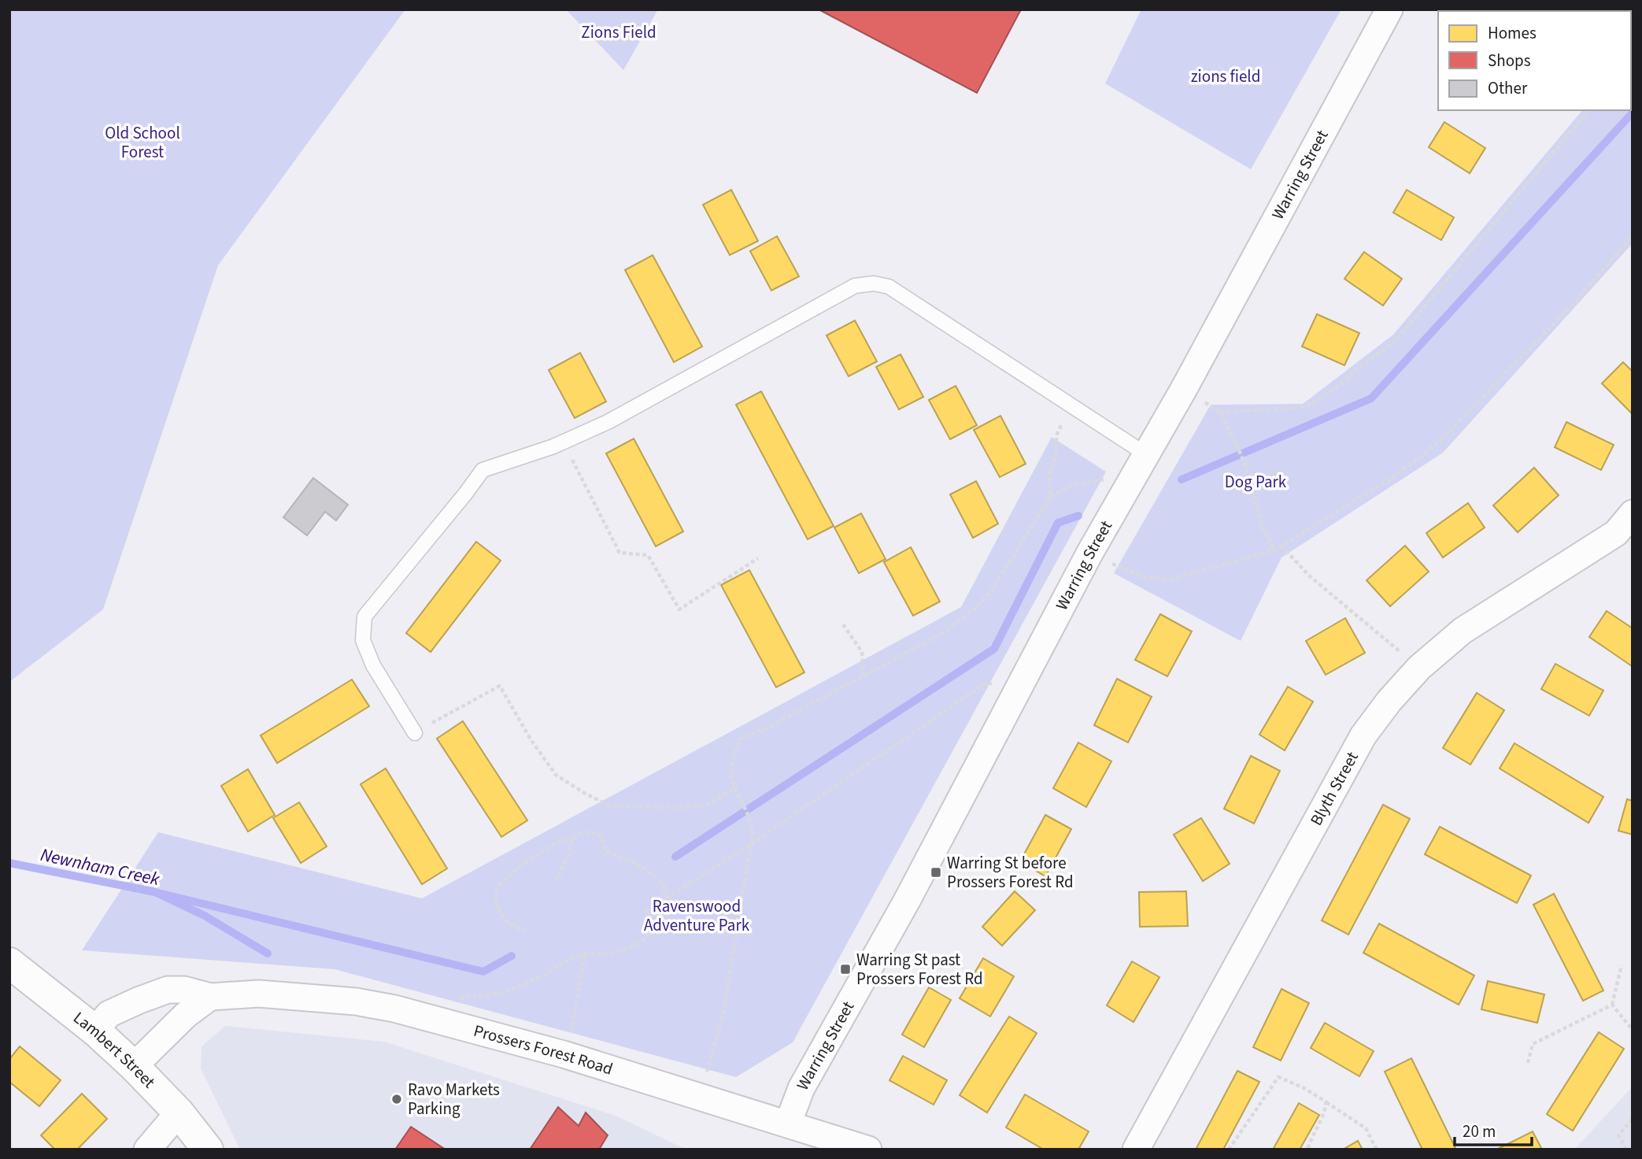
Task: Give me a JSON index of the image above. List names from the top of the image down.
{
  "streets": {
    "street": [
      "Warring Street",
      "Blyth Street",
      "Prossers Forest Road",
      "Lambert Street"
    ]
  },
  "crossings": [
    ["Warring Street", "Prossers Forest Road"],
    ["Prossers Forest Road", "Lambert Street"]
  ],
  "water": ["Newnham Creek"],
  "parks": [
    "Zions Field",
    "zions field",
    "Old School Forest",
    "Dog Park",
    "Ravenswood Adventure Park"
  ],
  "places": {
    "transit": ["Warring St before Prossers Forest Rd", "Warring St past Prossers Forest Rd"],
    "other": ["Ravo Markets Parking"]
  },
  "legend": ["Homes", "Shops", "Other"],
  "scale_bar": "20 m"
}
